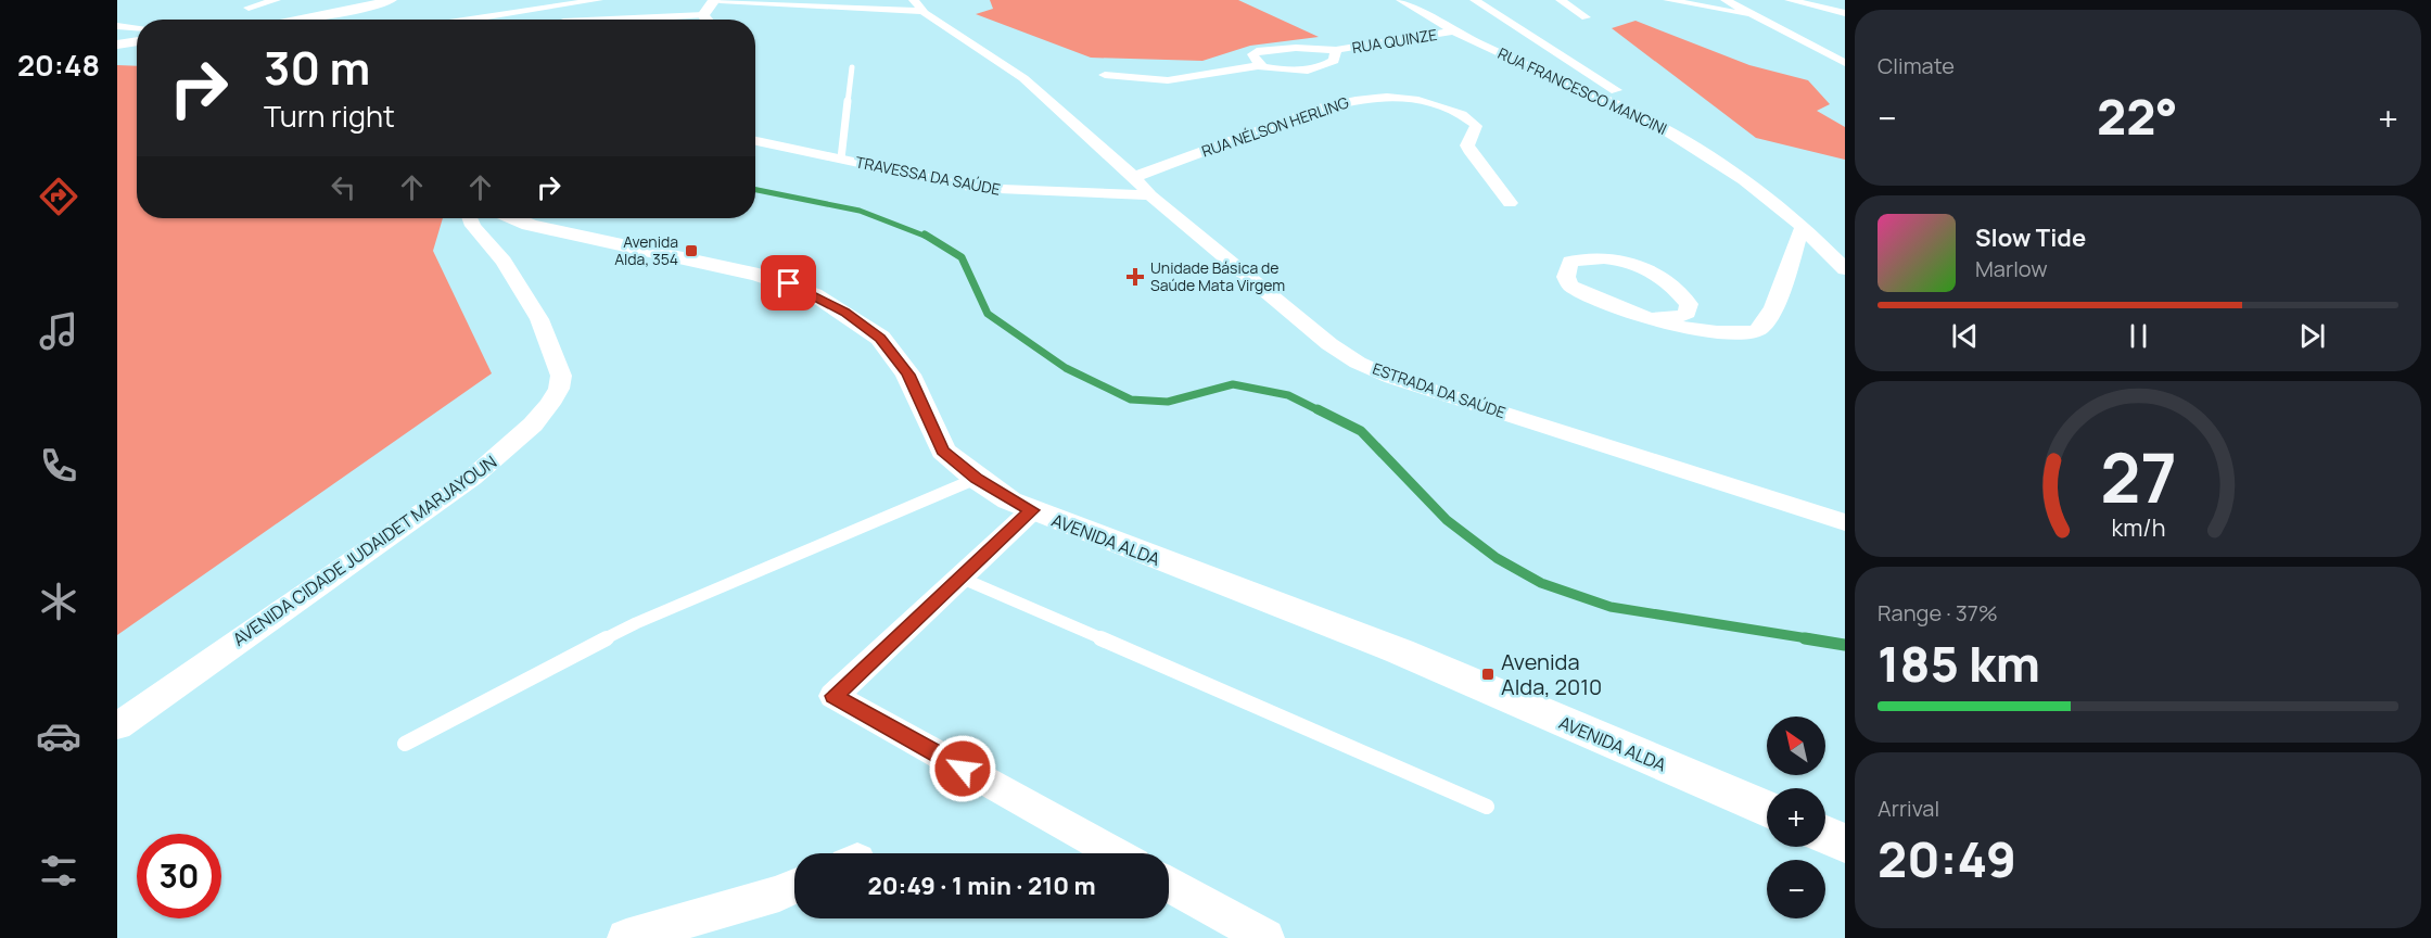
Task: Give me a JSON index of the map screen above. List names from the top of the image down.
{
  "streets": {
    "street": [
      "RUA QUINZE",
      "RUA FRANCESCO MANCINI",
      "RUA NÉLSON HERLING",
      "TRAVESSA DA SAÚDE",
      "ESTRADA DA SAÚDE",
      "AVENIDA ALDA",
      "AVENIDA CIDADE JUDAIDET MARJAYOUN"
    ]
  },
  "crossings": [
    ["RUA QUINZE", "RUA FRANCESCO MANCINI"],
    ["RUA NÉLSON HERLING", "ESTRADA DA SAÚDE"],
    ["TRAVESSA DA SAÚDE", "ESTRADA DA SAÚDE"]
  ],
  "places": {
    "transit": ["Avenida Alda, 354", "Avenida Alda, 2010"],
    "health": ["Unidade Básica de Saúde Mata Virgem"]
  },
  "north": "top left",
  "page": {
    "tabs": "20:48",
    "tile": [
      "Climate",
      ["Range · 37%", "185 km"],
      ["Arrival", "20:49"]
    ],
    "turn": ["30 m", "Turn right"],
    "heat": ["−", "22°", "+"],
    "song": ["Slow Tide", "Marlow"],
    "map_buttons": ["+", "−"],
    "limit": "30",
    "trip": "20:49 · 1 min · 210 m",
    "gauge": ["27", "km/h"]
  }
}
